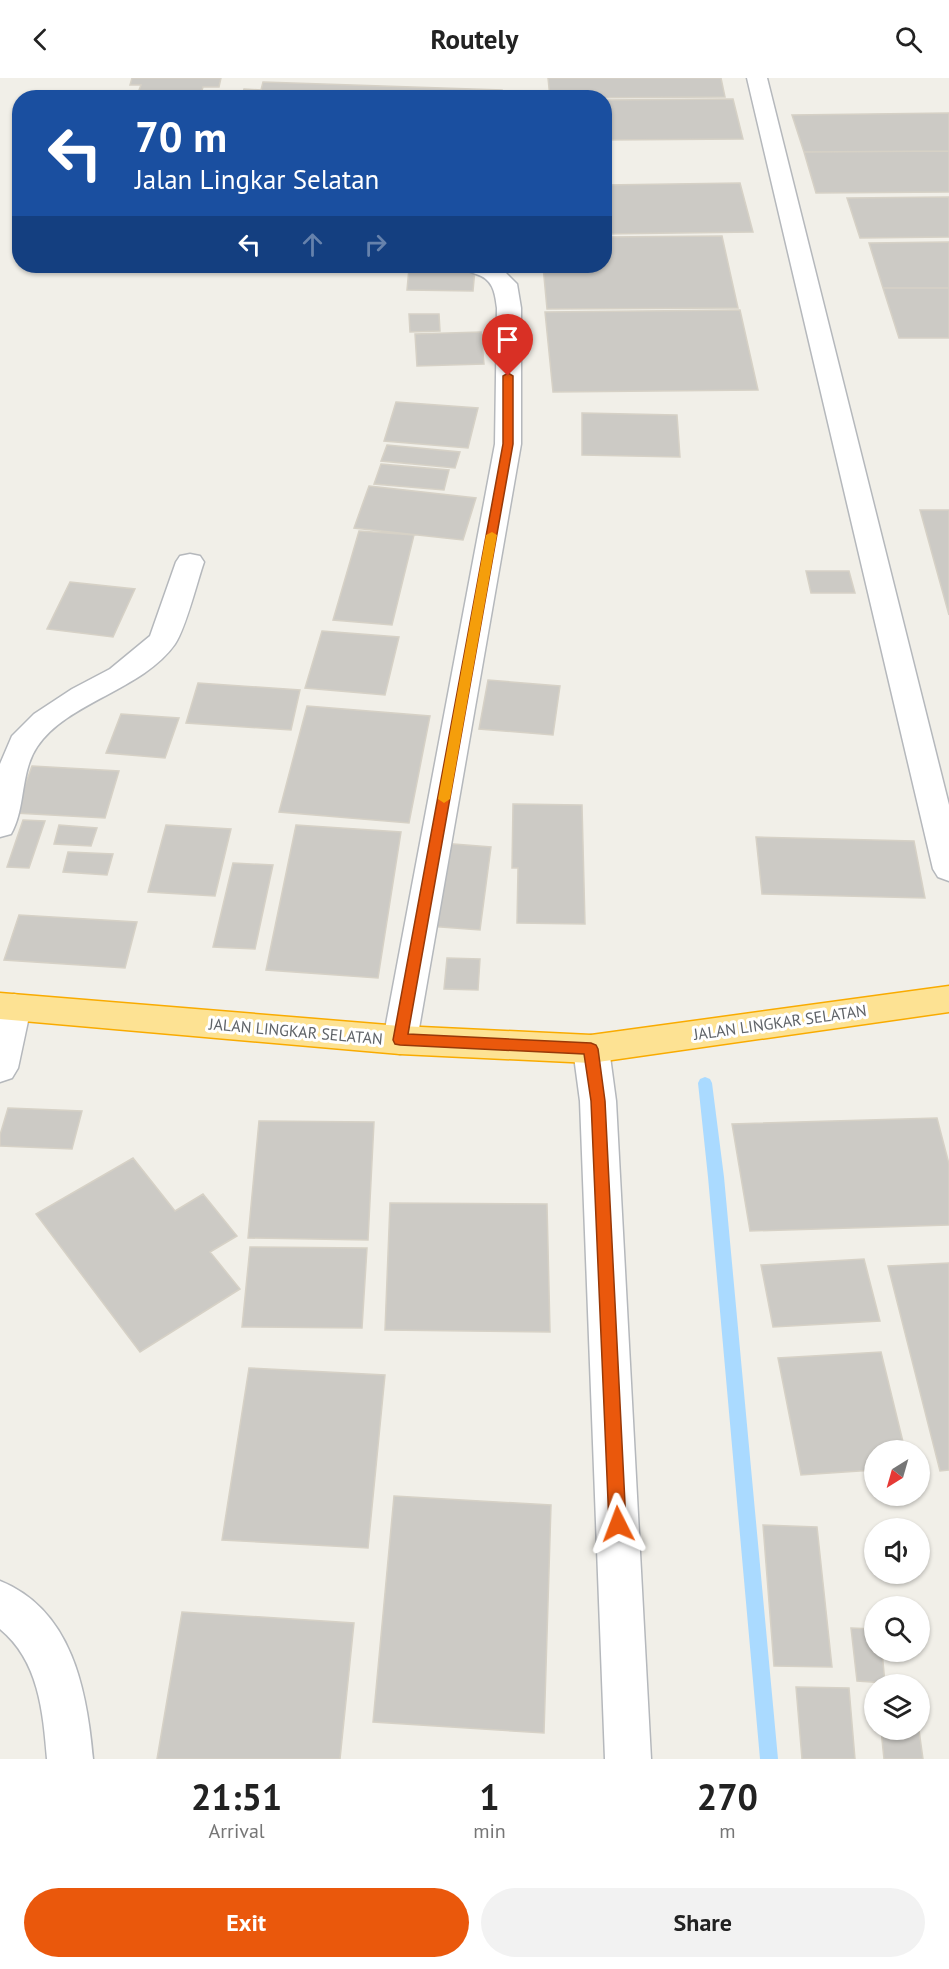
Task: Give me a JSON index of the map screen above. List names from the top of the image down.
{
  "streets": {
    "highway": ["JALAN LINGKAR SELATAN"]
  },
  "north": "bottom left",
  "page": {
    "header": "Routely",
    "turn": ["70 m", "Jalan Lingkar Selatan"],
    "eta": [
      "21:51",
      "Arrival",
      "1",
      "min",
      "270",
      "m"
    ],
    "buttons": ["Exit", "Share"]
  }
}
